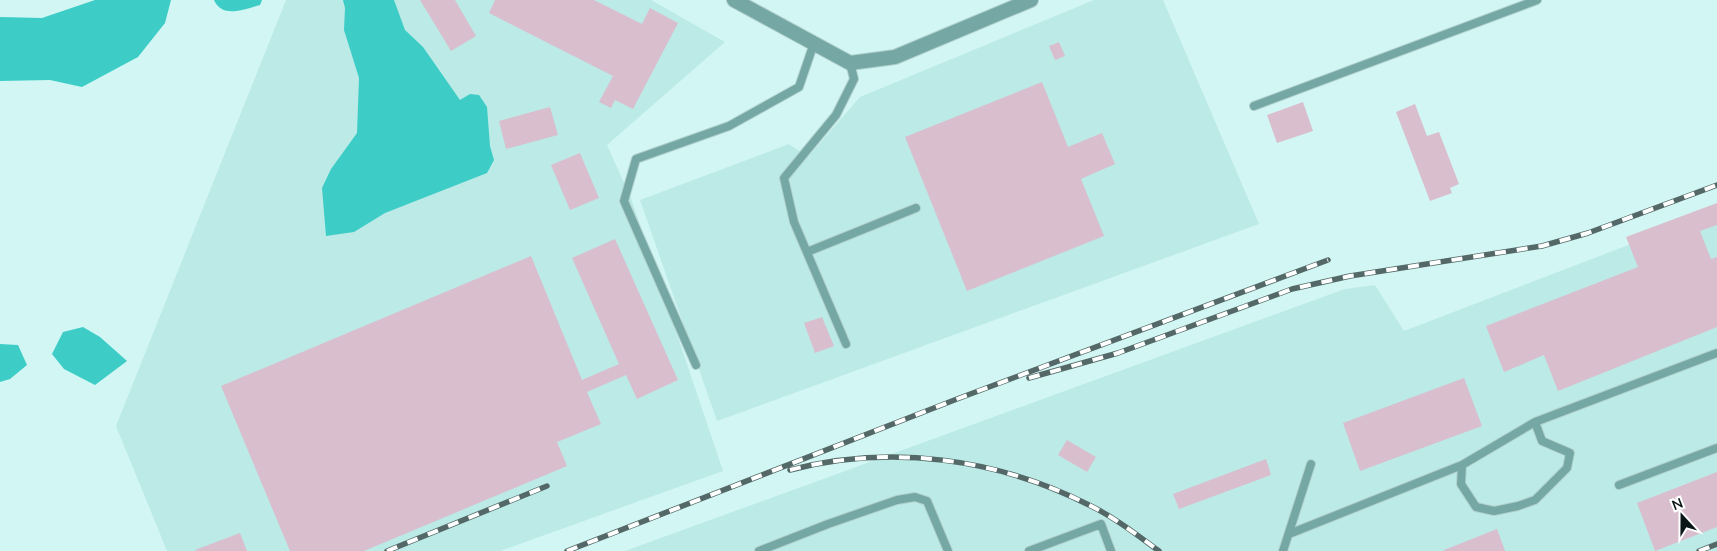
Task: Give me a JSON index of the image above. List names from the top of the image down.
{
  "north": "top"
}
